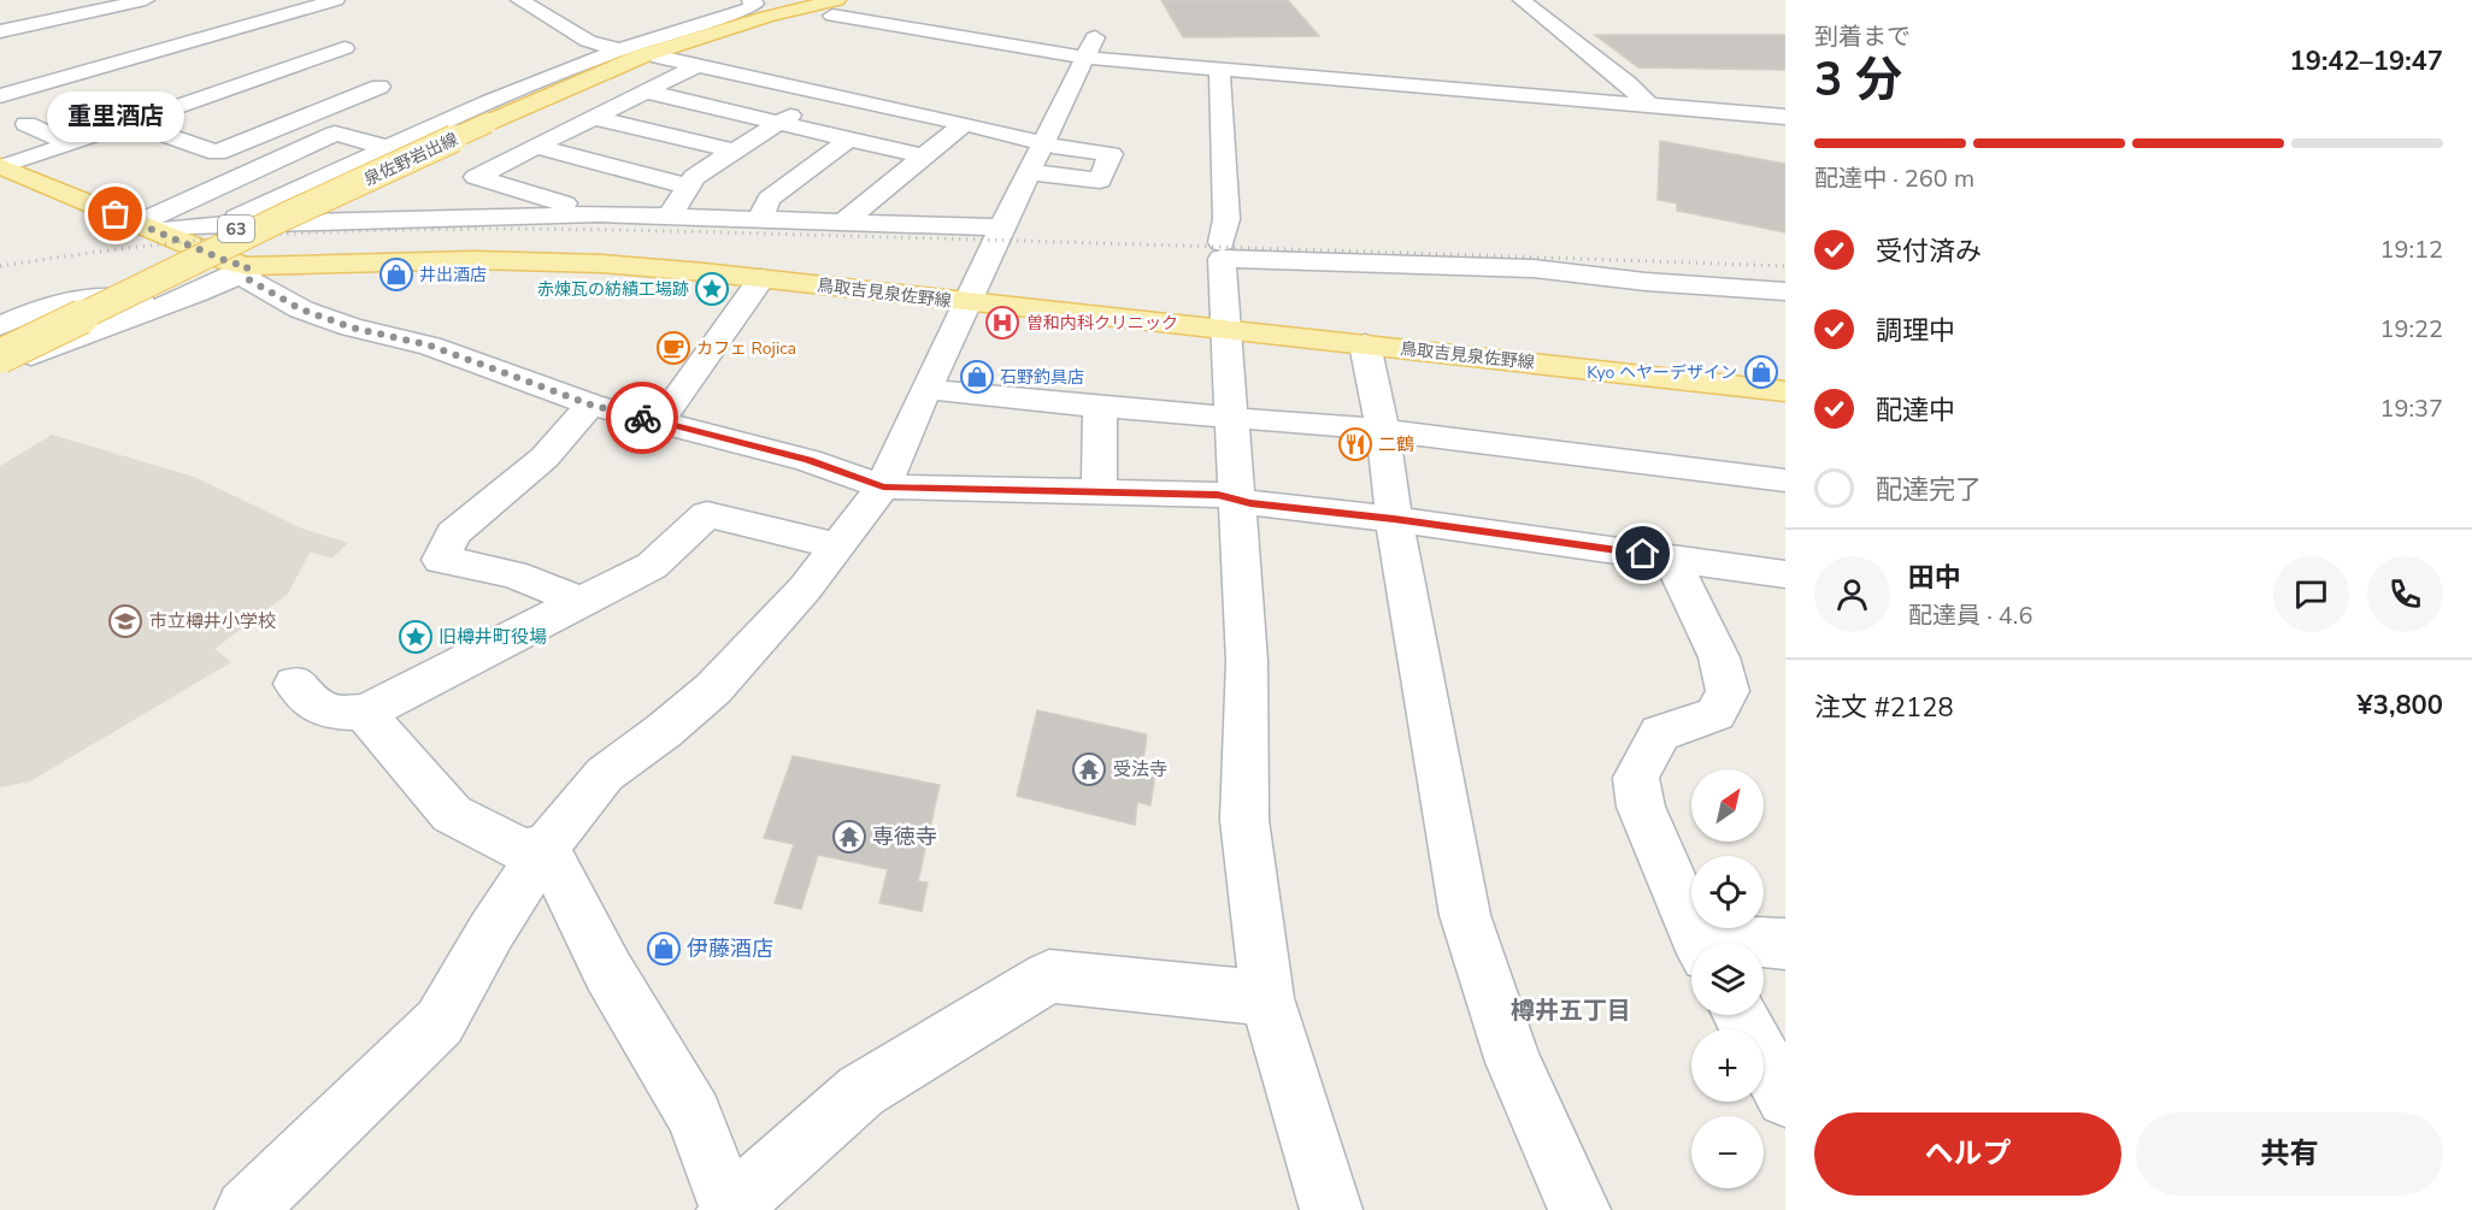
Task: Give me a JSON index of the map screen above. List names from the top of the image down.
{
  "streets": {
    "main road": ["泉佐野岩出線", "63", "鳥取吉見泉佐野線"]
  },
  "districts": ["樽井五丁目"],
  "places": {
    "other": ["重里酒店"],
    "shop": [
      "井出酒店",
      "Kyo ヘヤーデザイン",
      "石野釣具店",
      "伊藤酒店"
    ],
    "place": ["赤煉瓦の紡績工場跡", "旧樽井町役場"],
    "hospital": ["曽和内科クリニック"],
    "cafe": ["カフェ Rojica"],
    "restaurant": ["二鶴"],
    "school or university": ["市立樽井小学校"],
    "temple": ["受法寺", "専徳寺"]
  },
  "north": "top right",
  "page": {
    "heading": ["3 分", "到着まで", "19:42–19:47"],
    "panel": [
      "田中",
      "配達員 · 4.6",
      "注文 #2128",
      "¥3,800"
    ],
    "bubble": "重里酒店",
    "bar": "配達中 · 260 m",
    "list": [
      ["受付済み", "19:12"],
      ["調理中", "19:22"],
      ["配達中", "19:37"],
      "配達完了"
    ],
    "map_buttons": ["+", "−"],
    "buttons": ["ヘルプ", "共有"]
  }
}
